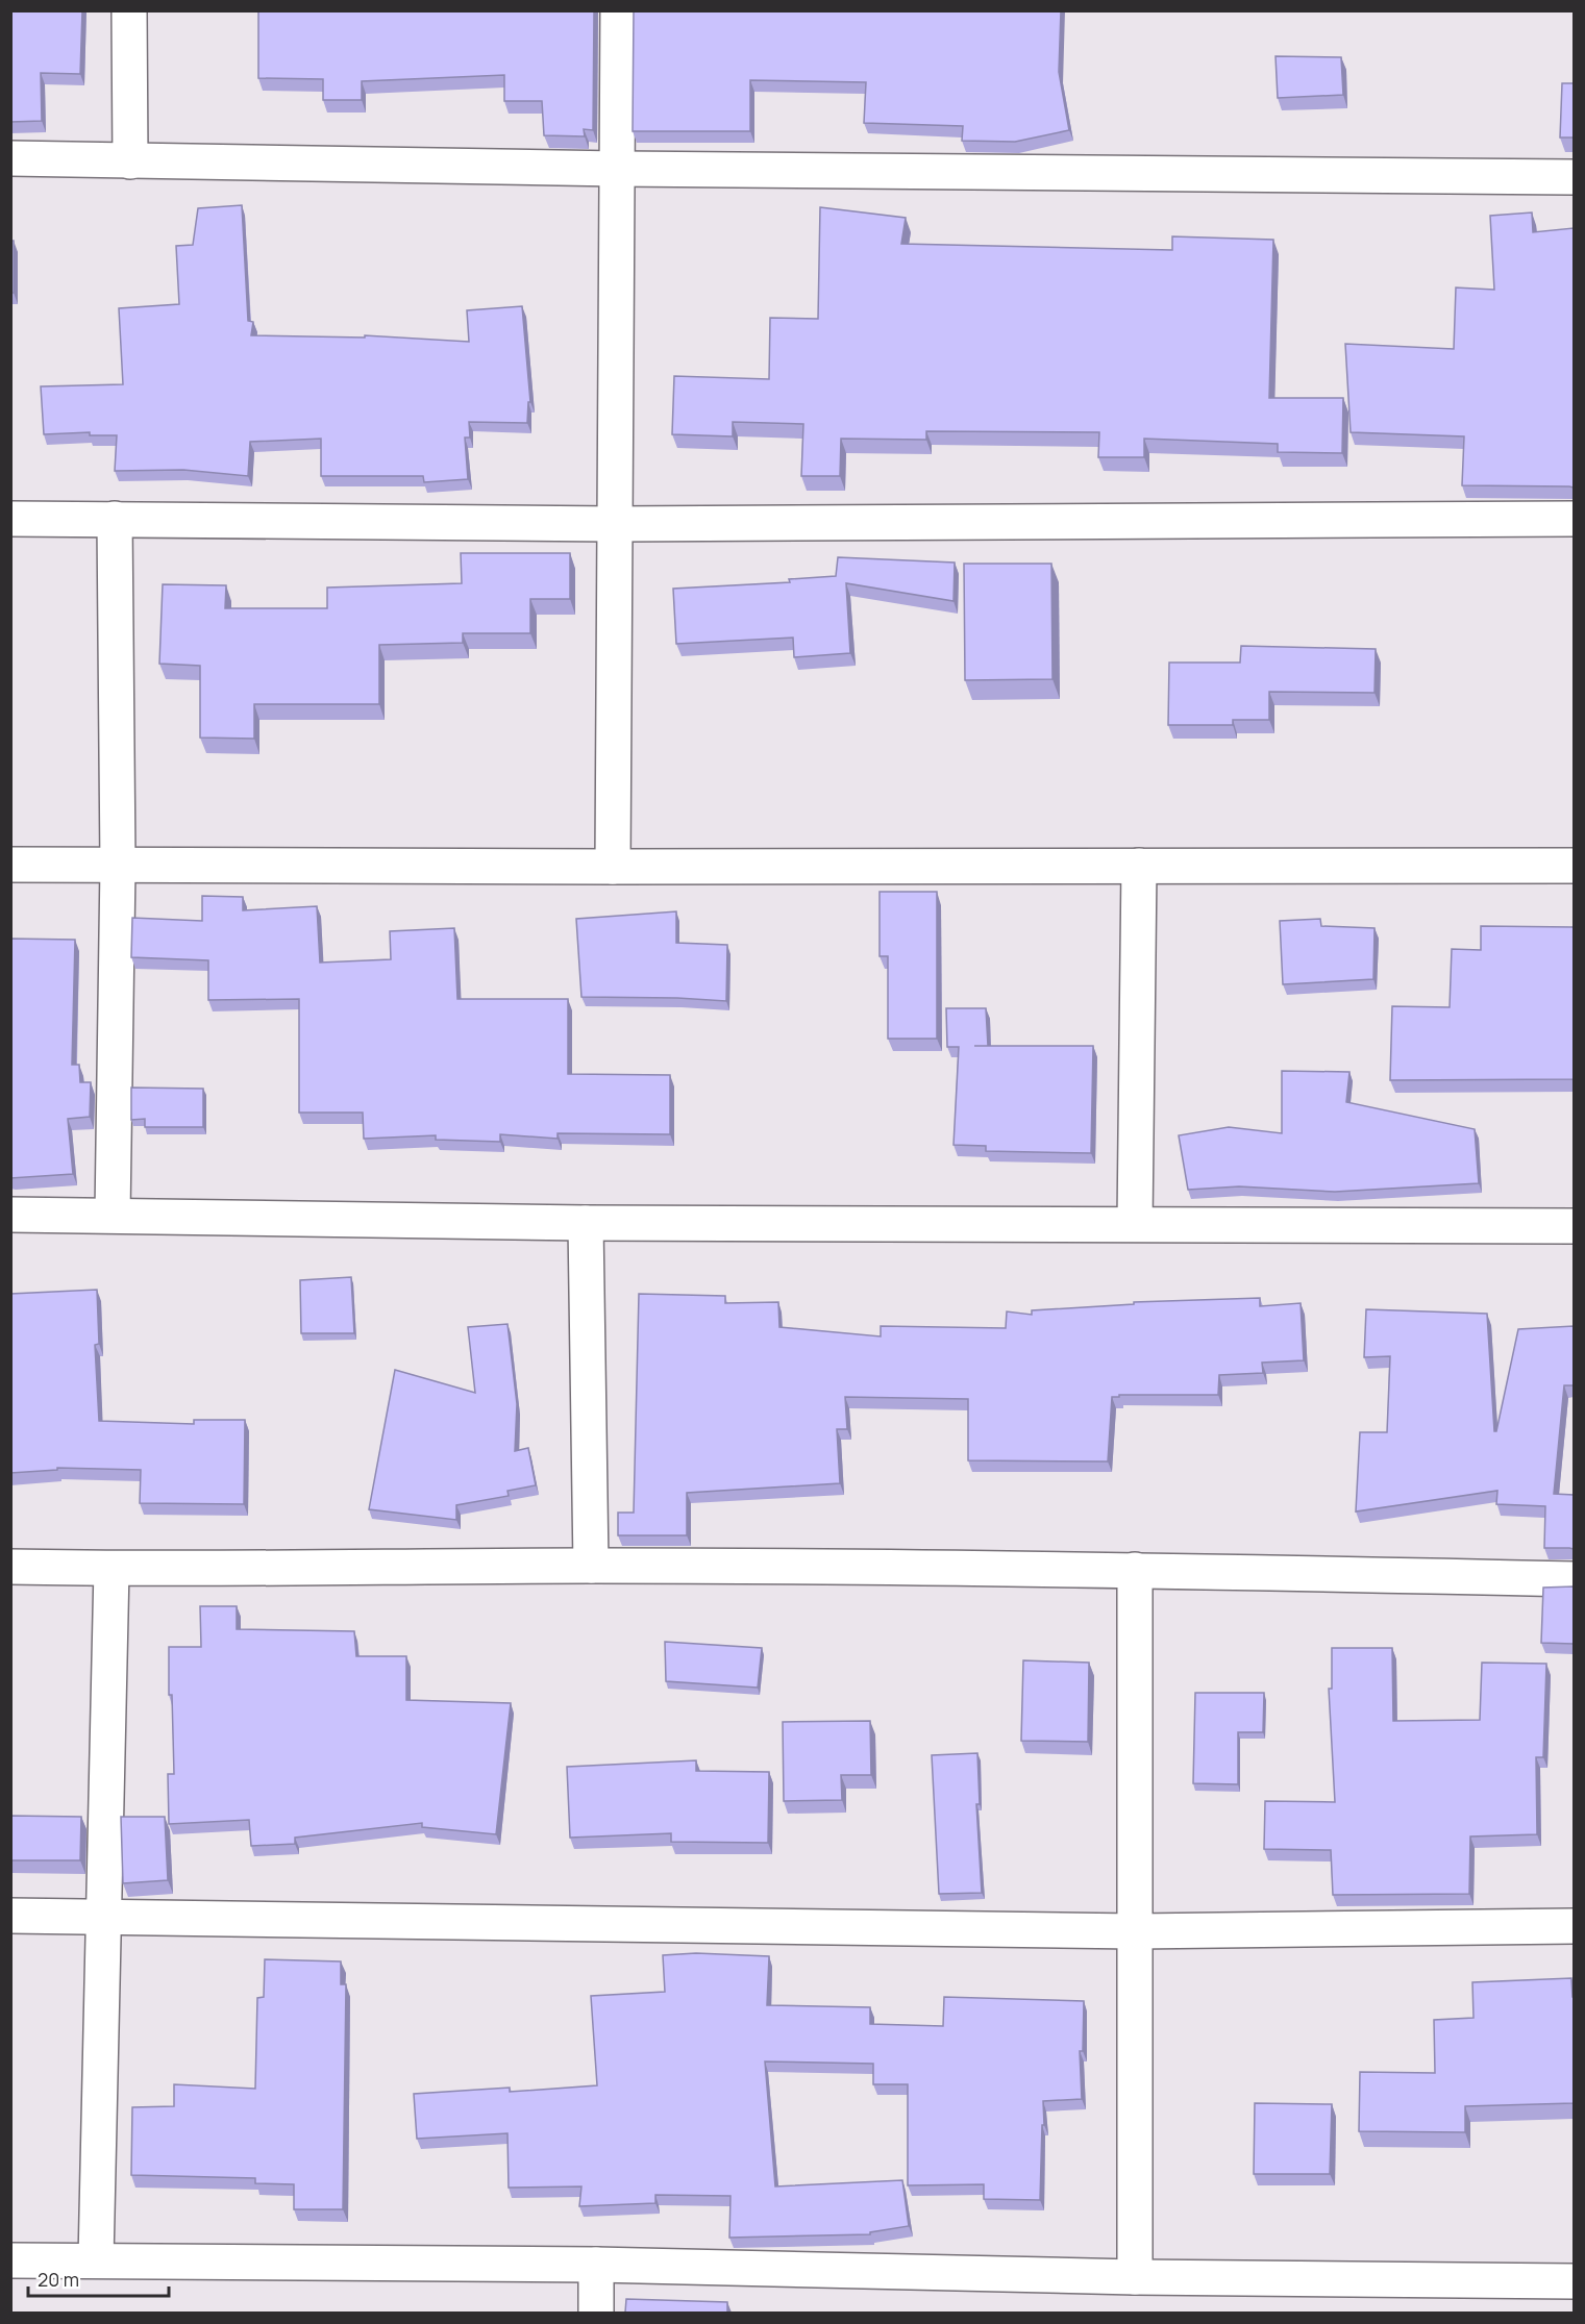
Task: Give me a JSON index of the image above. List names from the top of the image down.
{
  "scale_bar": "20 m"
}
